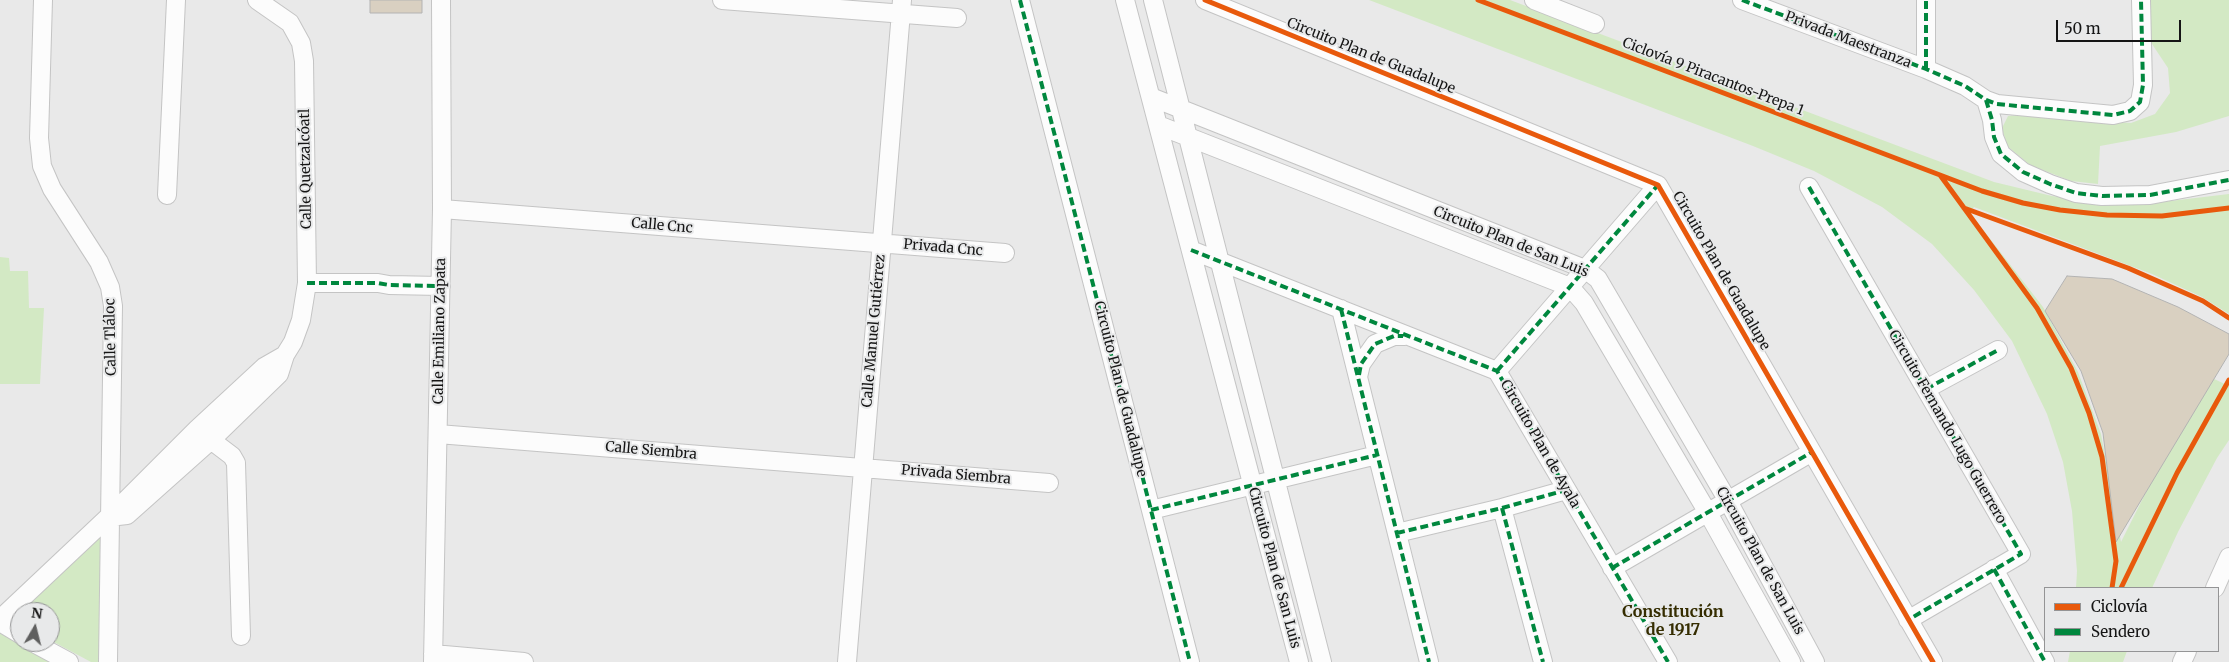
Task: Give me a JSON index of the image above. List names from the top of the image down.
{
  "streets": {
    "street": [
      "Privada Maestranza",
      "Circuito Plan de Guadalupe",
      "Calle Quetzalcóatl",
      "Calle Cnc",
      "Circuito Plan de San Luis",
      "Privada Cnc",
      "Calle Emiliano Zapata",
      "Calle Manuel Gutiérrez",
      "Calle Tláloc",
      "Circuito Fernando Lugo Guerrero",
      "Circuito Plan de Ayala",
      "Calle Siembra",
      "Privada Siembra"
    ],
    "cycle path": ["Ciclovía 9 Piracantos-Prepa 1"]
  },
  "crossings": [
    ["Circuito Plan de Guadalupe", "Circuito Fernando Lugo Guerrero"],
    ["Calle Quetzalcóatl", "Calle Tláloc"],
    ["Calle Cnc", "Privada Cnc"],
    ["Calle Cnc", "Calle Emiliano Zapata"],
    ["Calle Cnc", "Calle Manuel Gutiérrez"],
    ["Circuito Plan de San Luis", "Circuito Plan de Ayala"],
    ["Privada Cnc", "Calle Manuel Gutiérrez"],
    ["Calle Emiliano Zapata", "Calle Siembra"],
    ["Calle Manuel Gutiérrez", "Calle Siembra"],
    ["Calle Manuel Gutiérrez", "Privada Siembra"],
    ["Calle Siembra", "Privada Siembra"]
  ],
  "districts": ["Constitución de 1917"],
  "legend": ["Ciclovía", "Sendero"],
  "scale_bar": "50 m",
  "north": "top"
}
